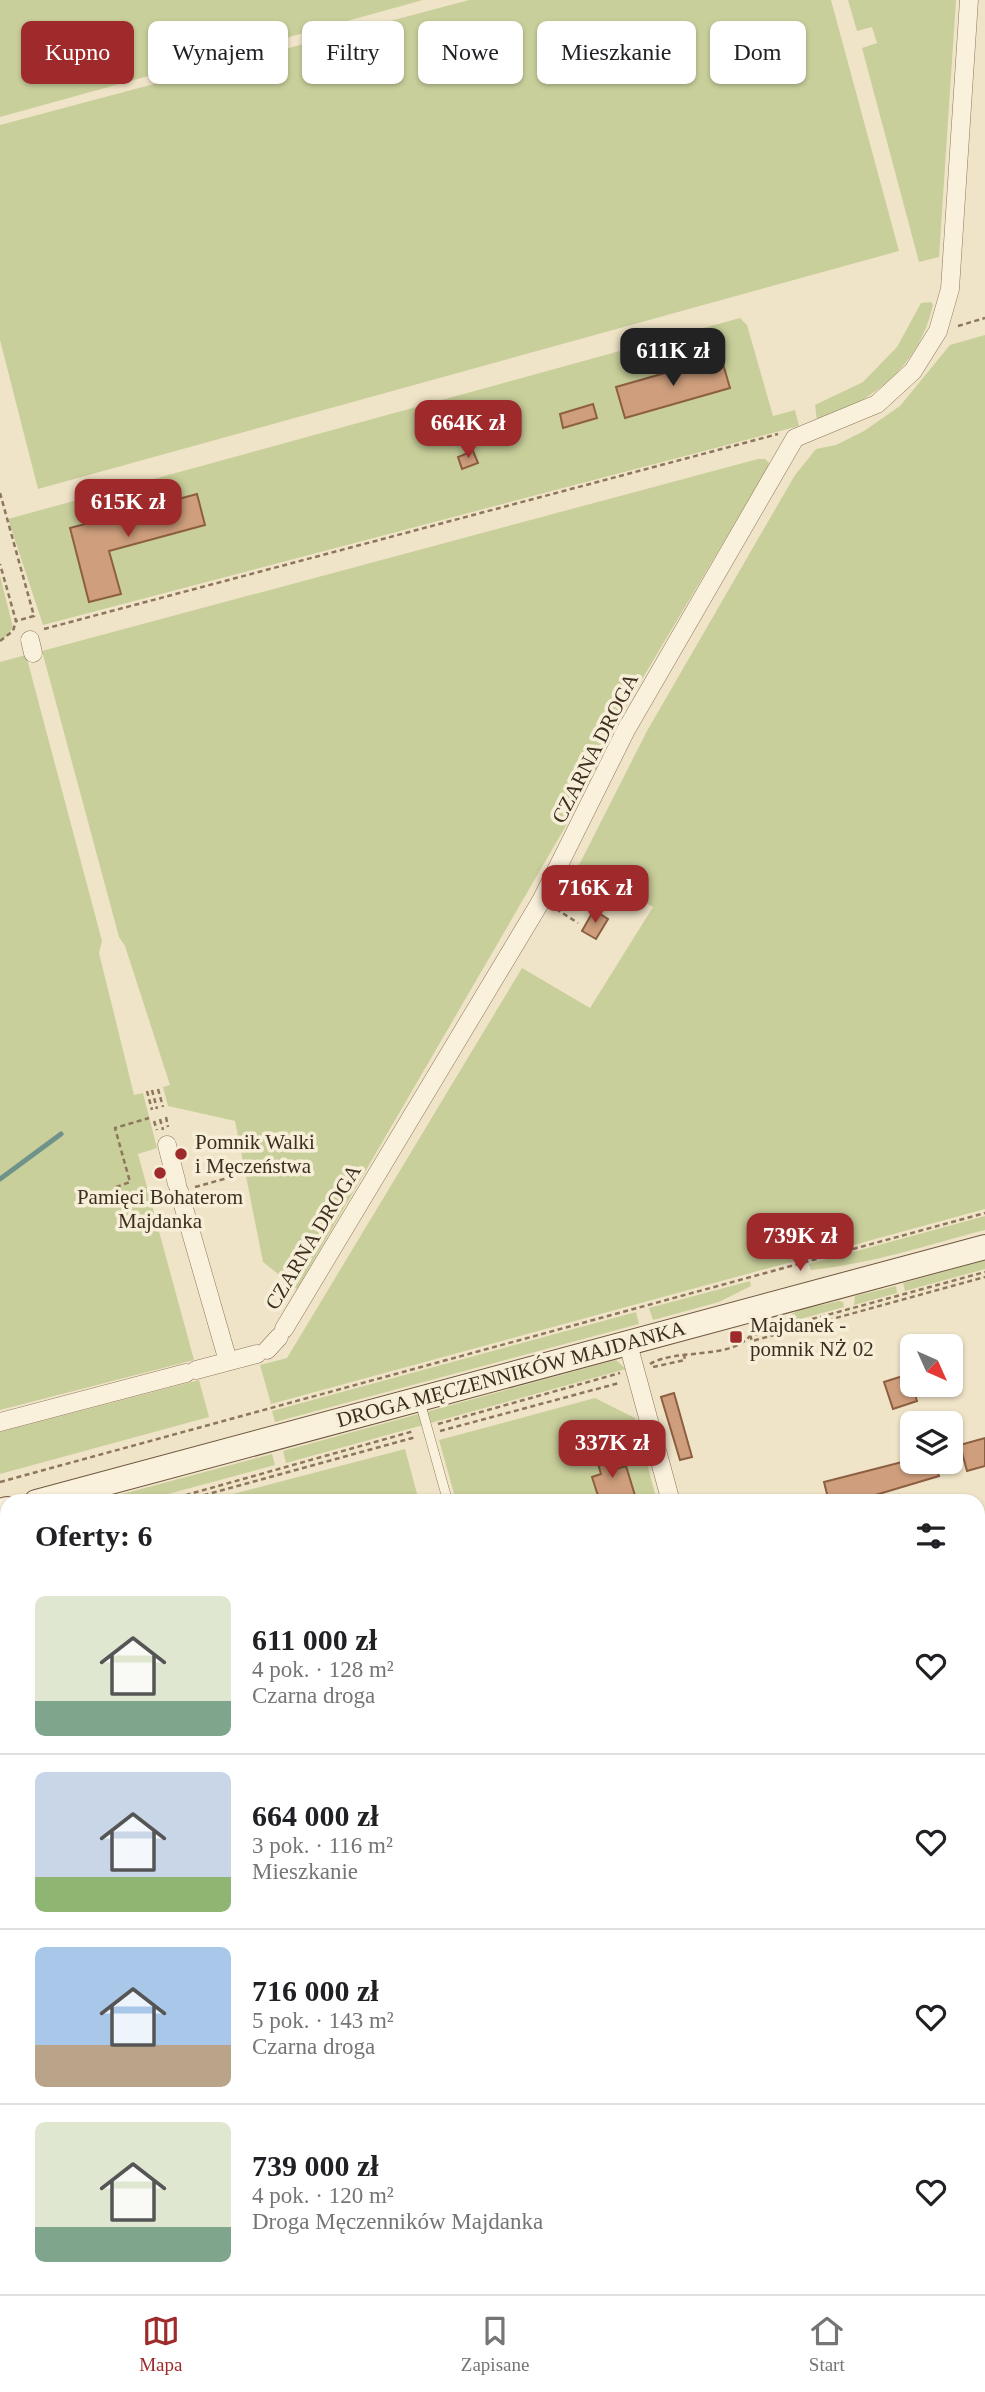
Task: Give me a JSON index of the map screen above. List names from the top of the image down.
{
  "streets": {
    "street": ["CZARNA DROGA", "DROGA MĘCZENNIKÓW MAJDANKA"]
  },
  "places": {
    "other": ["Pomnik Walki i Męczeństwa", "Pamięci Bohaterom Majdanka"],
    "transit": ["Majdanek - pomnik NŻ 02"]
  },
  "north": "bottom right",
  "page": {
    "chip": [
      "Kupno",
      "Wynajem",
      "Filtry",
      "Nowe",
      "Mieszkanie",
      "Dom"
    ],
    "price": [
      "611K zł",
      "664K zł",
      "615K zł",
      "716K zł",
      "739K zł",
      "337K zł"
    ],
    "heading": "Oferty: 6",
    "list": [
      {
        "name": "611 000 zł",
        "note": "4 pok. · 128 m² · Czarna droga"
      },
      {
        "name": "664 000 zł",
        "note": "3 pok. · 116 m² · Mieszkanie"
      },
      {
        "name": "716 000 zł",
        "note": "5 pok. · 143 m² · Czarna droga"
      },
      {
        "name": "739 000 zł",
        "note": "4 pok. · 120 m² · Droga Męczenników Majdanka"
      }
    ],
    "tabs": ["Mapa", "Zapisane", "Start"]
  }
}
